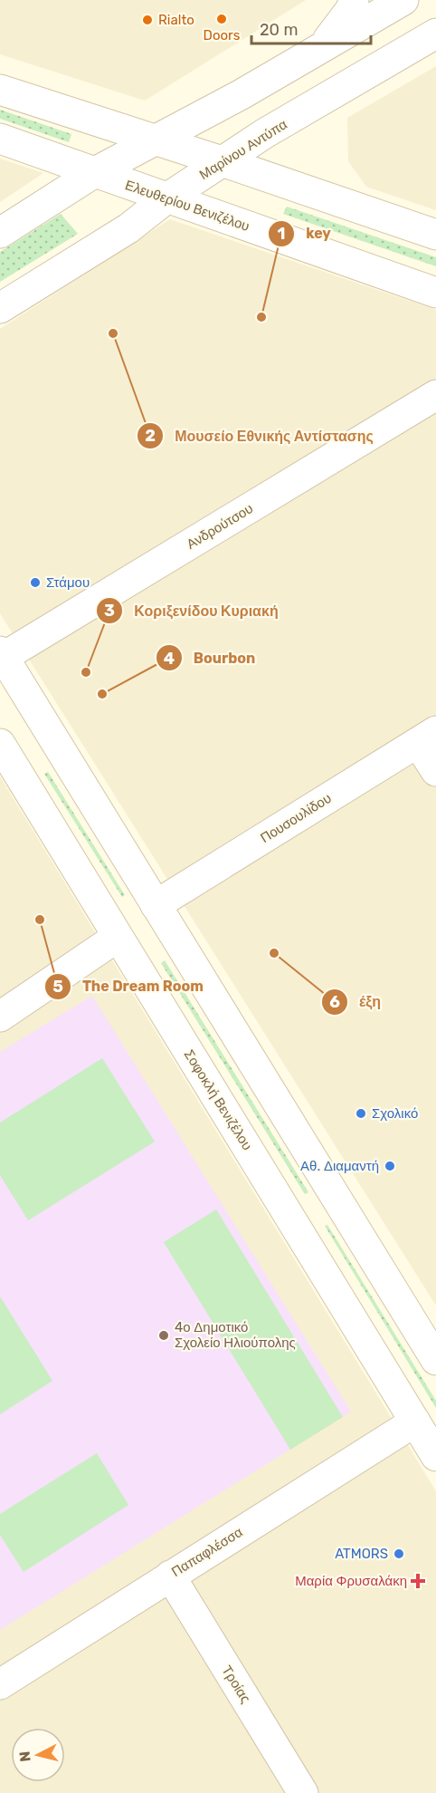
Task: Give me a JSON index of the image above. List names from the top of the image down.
{
  "streets": {
    "street": [
      "Μαρίνου Αντύπα",
      "Ελευθερίου Βενιζέλου",
      "Ανδρούτσου",
      "Πουσουλίδου",
      "Σοφοκλή Βενιζέλου",
      "Παπαφλέσσα",
      "Τροίας"
    ]
  },
  "crossings": [
    ["Μαρίνου Αντύπα", "Ελευθερίου Βενιζέλου"],
    ["Σοφοκλή Βενιζέλου", "Παπαφλέσσα"],
    ["Παπαφλέσσα", "Τροίας"]
  ],
  "places": {
    "other": [
      "Doors",
      "Rialto",
      "key",
      "Μουσείο Εθνικής Αντίστασης",
      "Στάμου",
      "Κοριξενίδου Κυριακή",
      "Bourbon",
      "The Dream Room",
      "έξη",
      "Σχολικό",
      "Αθ. Διαμαντή",
      "4ο Δημοτικό Σχολείο Ηλιούπολης",
      "ATMORS"
    ],
    "health": ["Μαρία Φρυσαλάκη"]
  },
  "scale_bar": "20 m",
  "north": "left"
}
